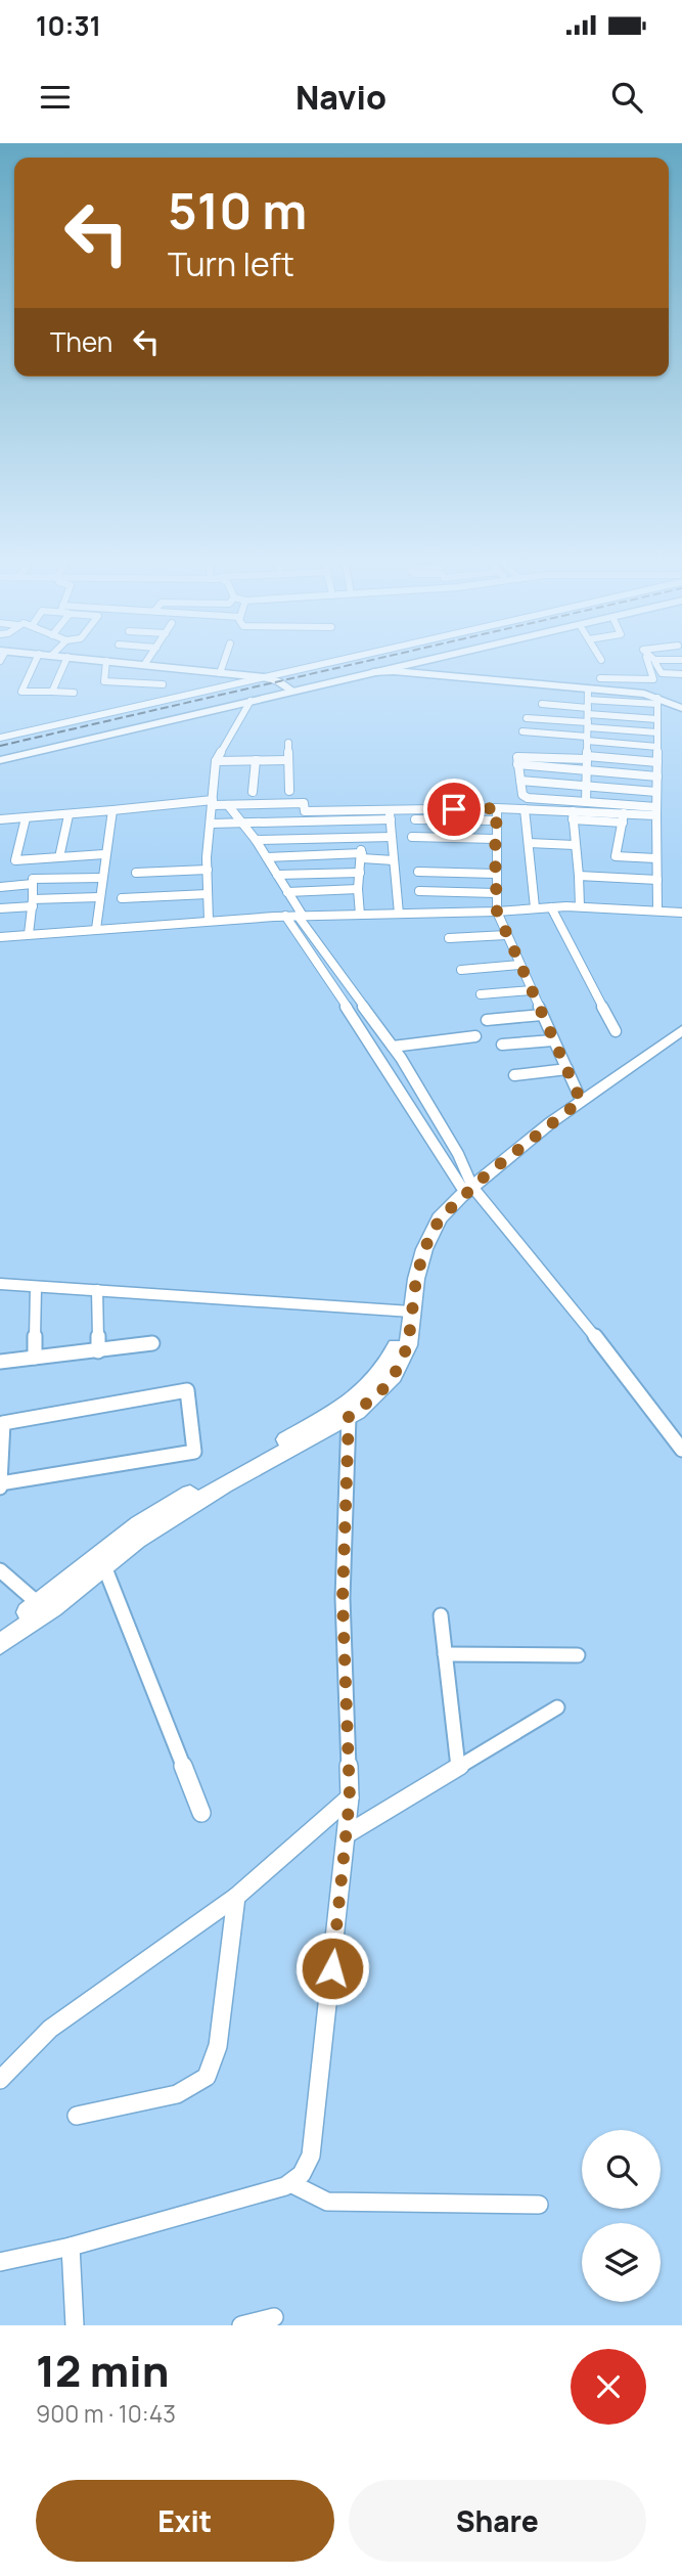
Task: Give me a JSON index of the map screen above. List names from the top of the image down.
{
  "page": {
    "status": "10:31",
    "header": "Navio",
    "turn": ["510 m", "Turn left"],
    "then": "Then",
    "heading": ["12 min", "900 m · 10:43"],
    "buttons": ["Exit", "Share"]
  }
}
